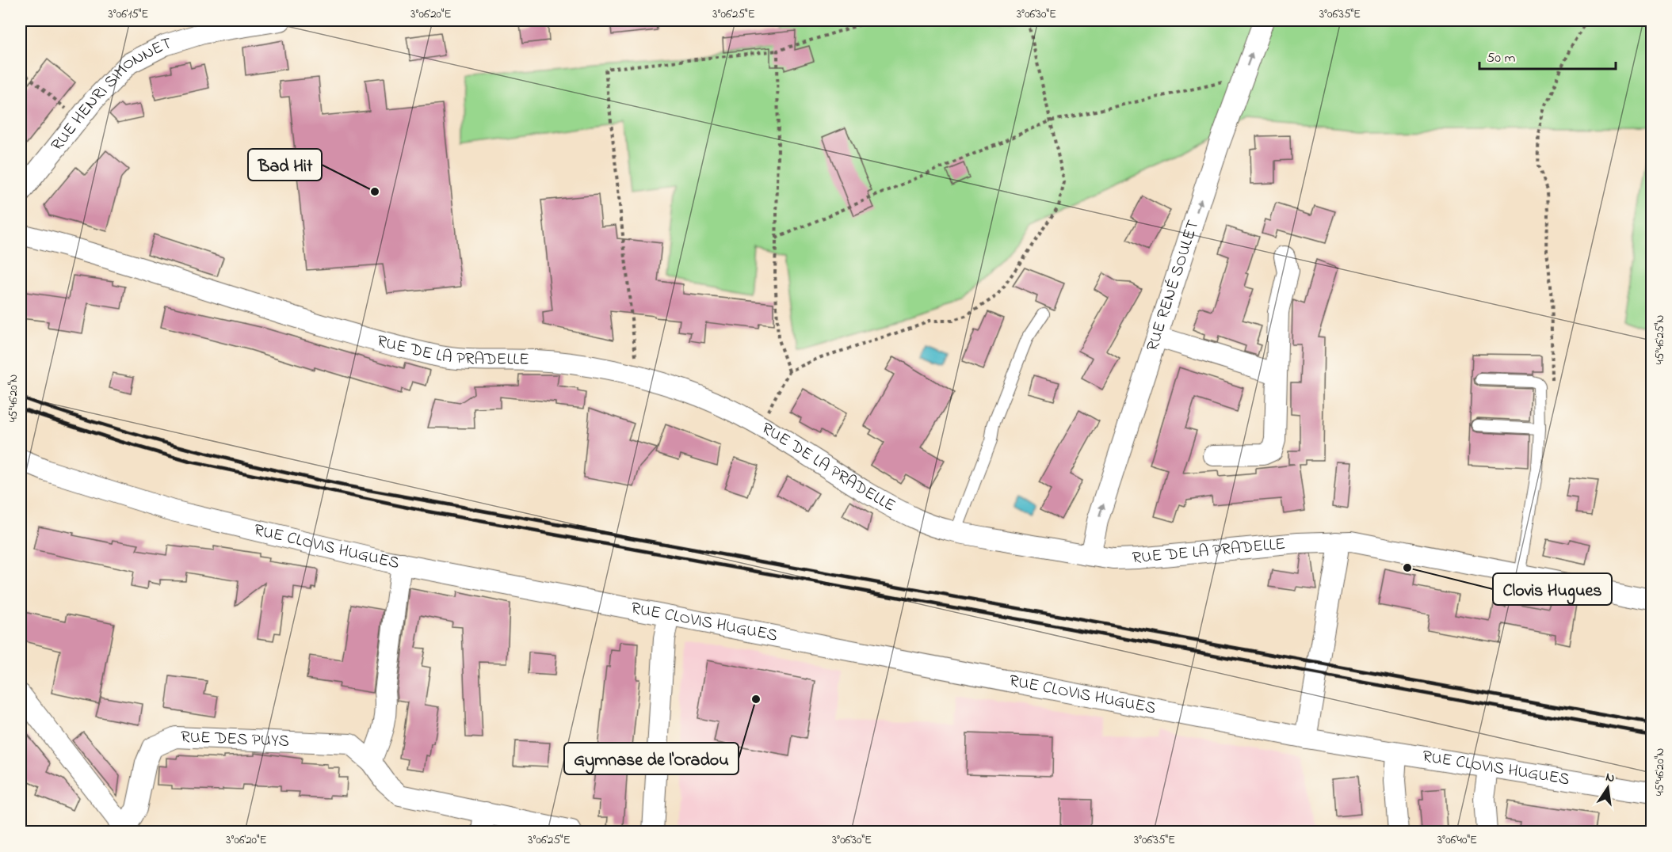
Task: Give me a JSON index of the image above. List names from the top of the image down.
{
  "streets": {
    "street": [
      "RUE HENRI SIMONNET",
      "RUE RENÉ SOULET",
      "RUE DE LA PRADELLE",
      "RUE CLOVIS HUGUES",
      "RUE DES PUYS"
    ]
  },
  "crossings": [
    ["RUE RENÉ SOULET", "RUE DE LA PRADELLE"]
  ],
  "one_way": ["RUE RENÉ SOULET"],
  "places": ["Bad Hit", "Clovis Hugues", "Gymnase de l'Oradou"],
  "scale_bar": "50 m",
  "north": "top",
  "coordinates": [
    "3°06'15\"E",
    "3°06'20\"E",
    "3°06'25\"E",
    "3°06'30\"E",
    "3°06'35\"E",
    "45°46'25\"N",
    "45°46'20\"N",
    "3°06'40\"E"
  ]
}
